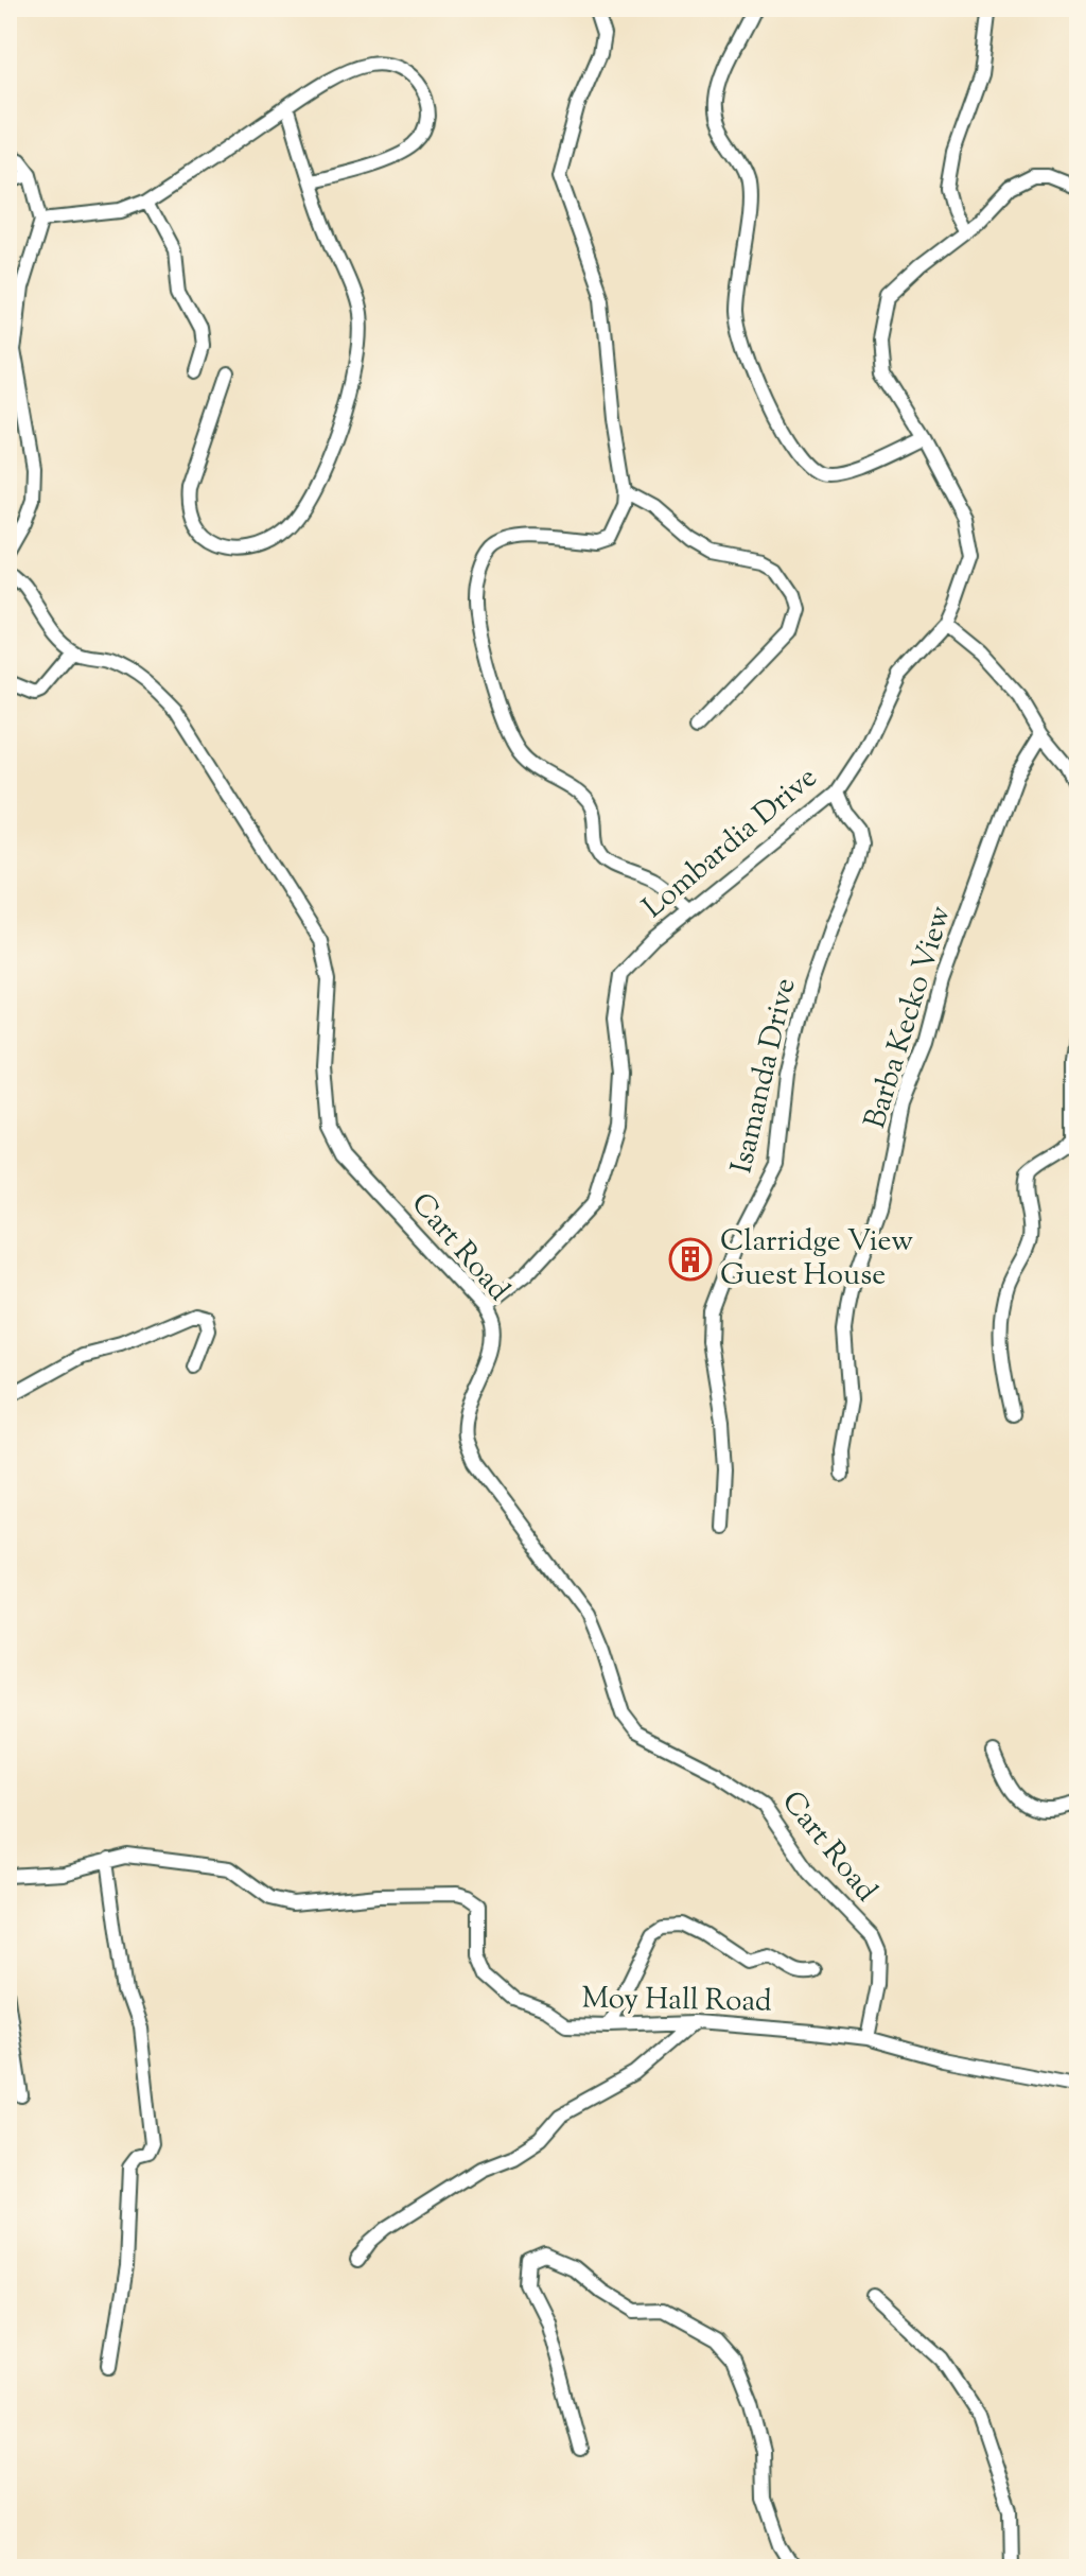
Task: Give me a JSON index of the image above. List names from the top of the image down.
{
  "streets": {
    "street": [
      "Lombardia Drive",
      "Barba Kecko View",
      "Isamanda Drive",
      "Cart Road",
      "Moy Hall Road"
    ]
  },
  "crossings": [
    ["Lombardia Drive", "Isamanda Drive"],
    ["Lombardia Drive", "Cart Road"],
    ["Cart Road", "Moy Hall Road"]
  ],
  "places": {
    "building": ["Clarridge View Guest House"]
  }
}
